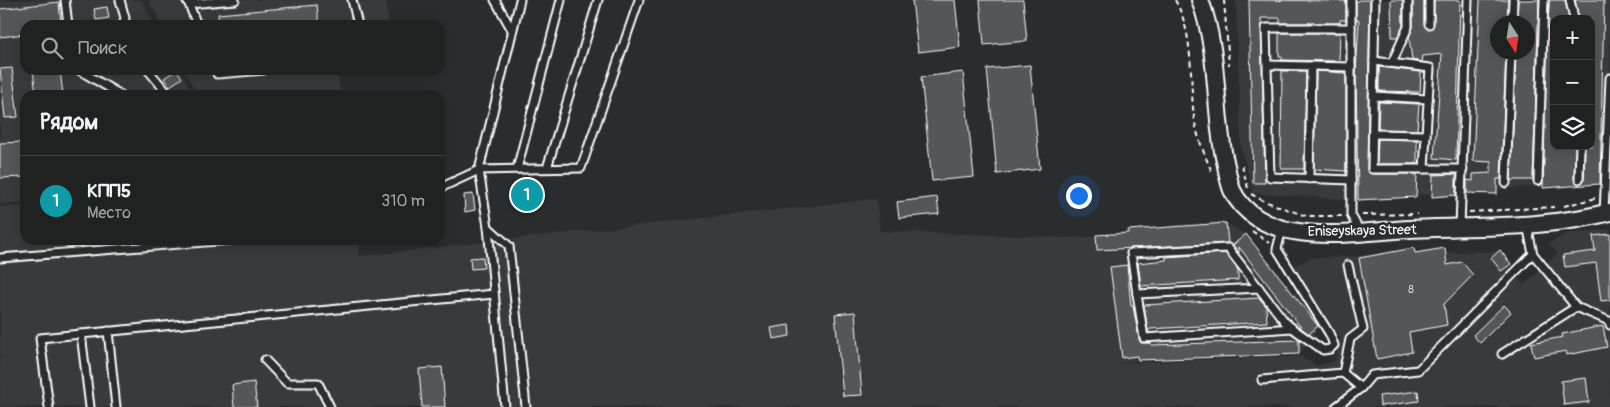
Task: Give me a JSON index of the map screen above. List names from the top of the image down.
{
  "streets": {
    "street": ["Eniseyskaya Street"]
  },
  "house_numbers": ["8"],
  "north": "bottom",
  "page": {
    "map_buttons": ["+", "−"],
    "search": "Поиск",
    "heading": "Рядом",
    "list": [
      {
        "mark": "1",
        "name": "КПП5",
        "note": "Место",
        "value": "310 m"
      }
    ],
    "pins": "1"
  }
}
